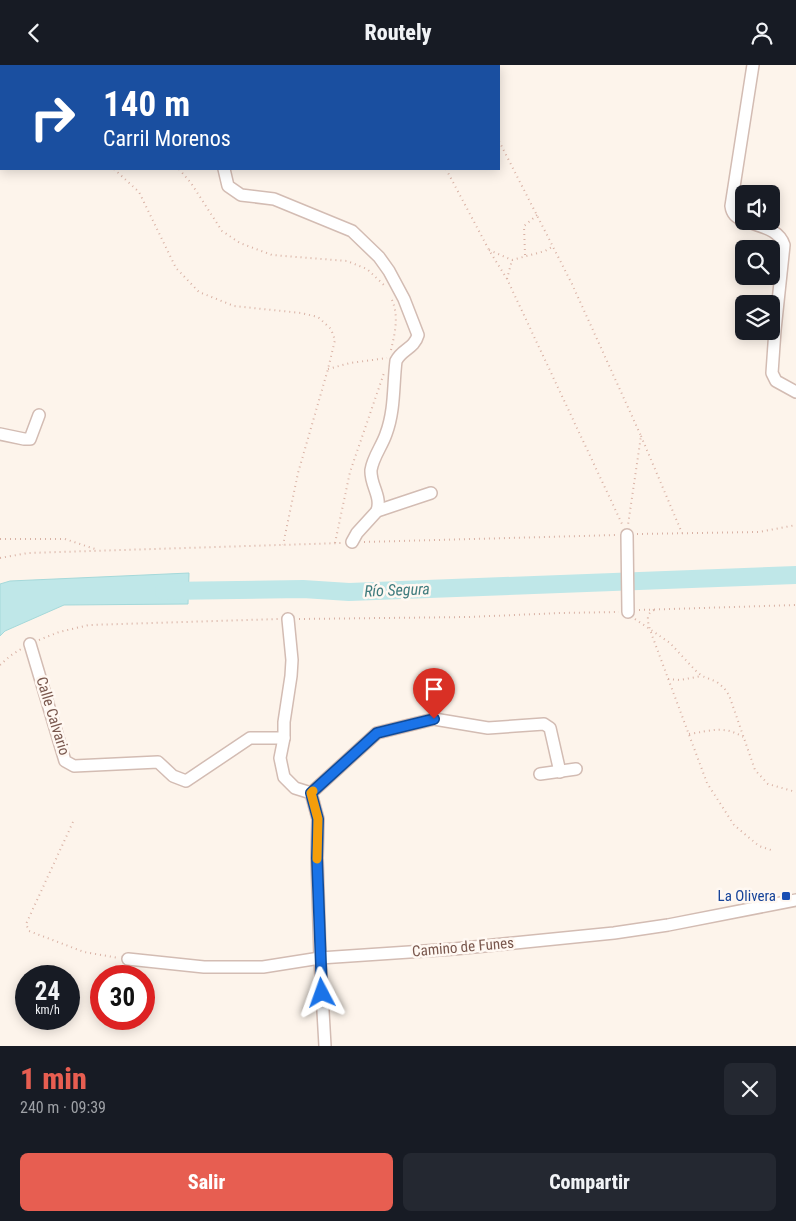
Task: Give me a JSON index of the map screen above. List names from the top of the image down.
{
  "streets": {
    "street": ["Calle Calvario", "Camino de Funes"]
  },
  "water": ["Río Segura"],
  "places": {
    "transit": ["La Olivera"]
  },
  "page": {
    "header": "Routely",
    "turn": ["140 m", "Carril Morenos"],
    "speed": "24 km/h",
    "limit": "30",
    "heading": ["1 min", "240 m · 09:39"],
    "buttons": ["Salir", "Compartir"]
  }
}
